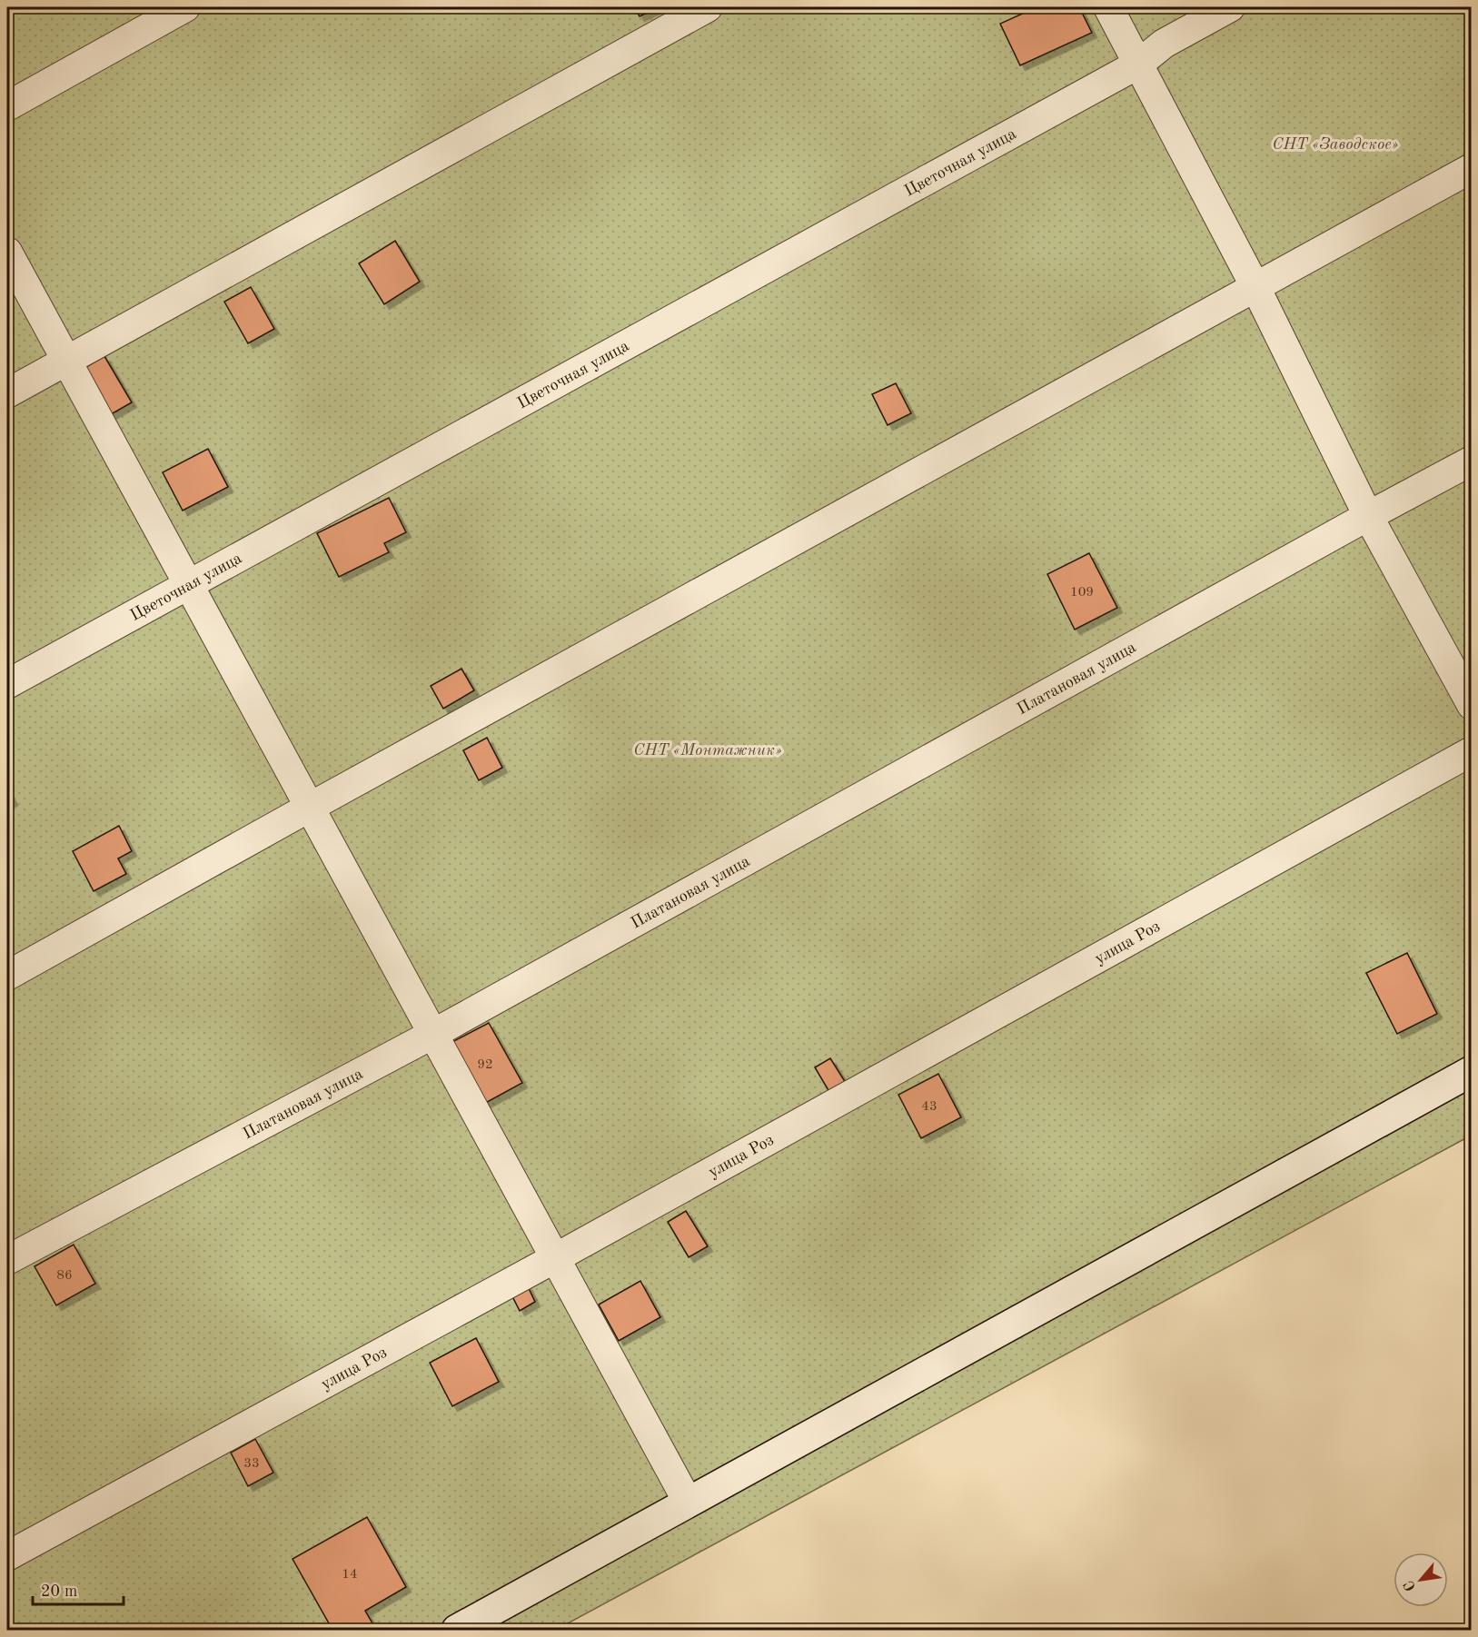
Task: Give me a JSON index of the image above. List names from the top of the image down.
{
  "streets": {
    "street": ["Цветочная улица", "Платановая улица", "улица Роз"]
  },
  "parks": ["СНТ «Заводское»", "СНТ «Монтажник»"],
  "house_numbers": [
    "109",
    "92",
    "43",
    "86",
    "33",
    "14"
  ],
  "scale_bar": "20 m",
  "north": "bottom left"
}
